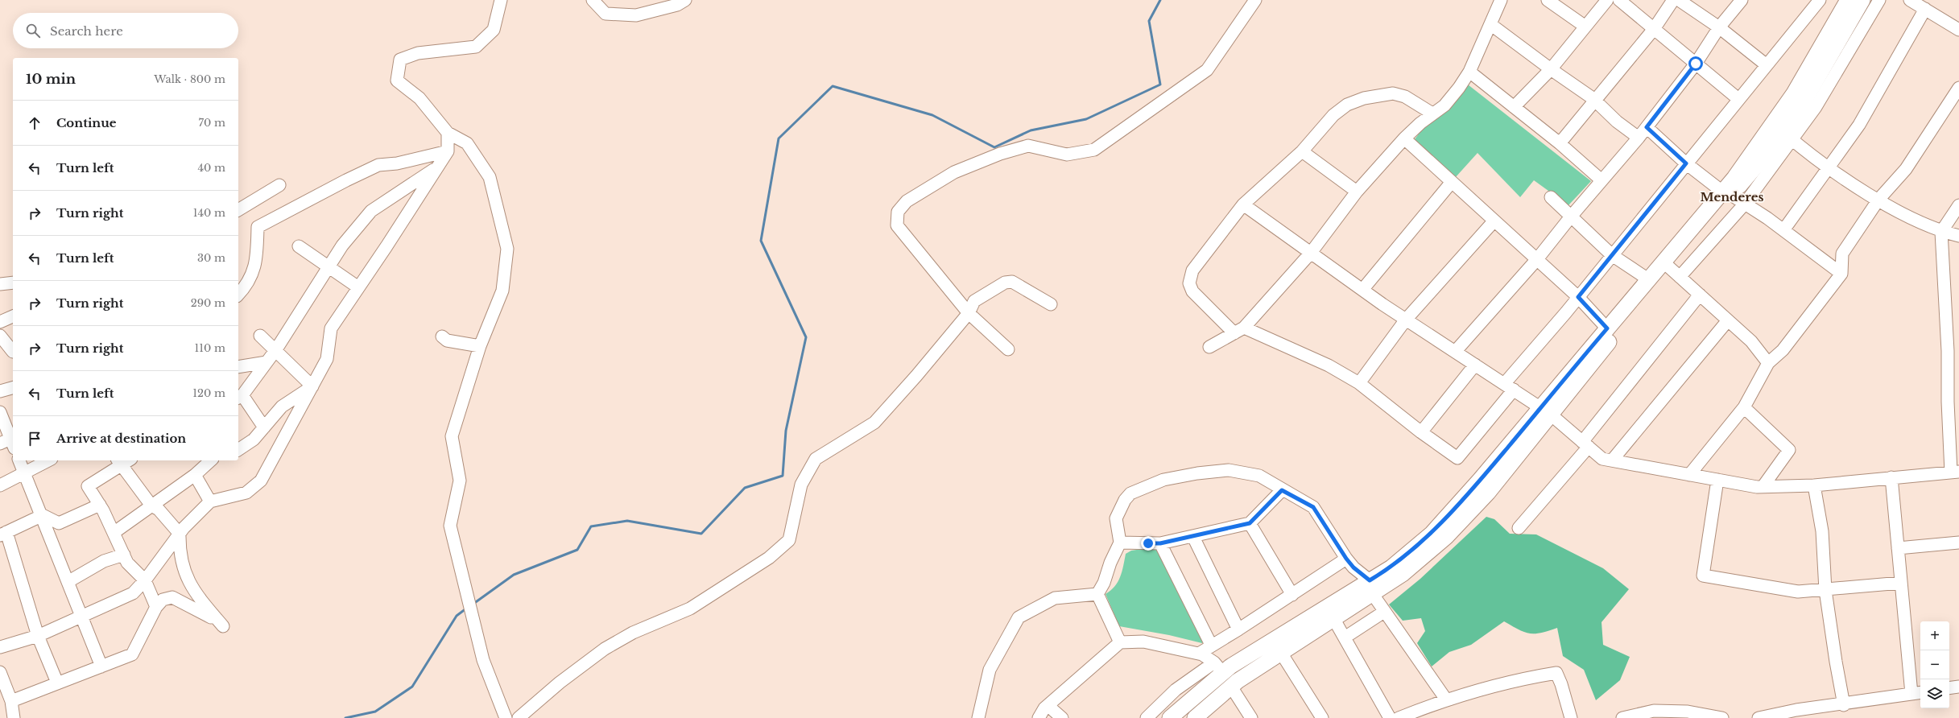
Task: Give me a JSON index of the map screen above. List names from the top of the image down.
{
  "districts": ["Menderes"],
  "page": {
    "search": "Search here",
    "heading": ["10 min", "Walk · 800 m"],
    "list": [
      ["Continue", "70 m"],
      ["Turn left", "40 m"],
      ["Turn right", "140 m"],
      ["Turn left", "30 m"],
      ["Turn right", "290 m"],
      ["Turn right", "110 m"],
      ["Turn left", "120 m"],
      "Arrive at destination"
    ],
    "map_buttons": ["+", "−"]
  }
}
